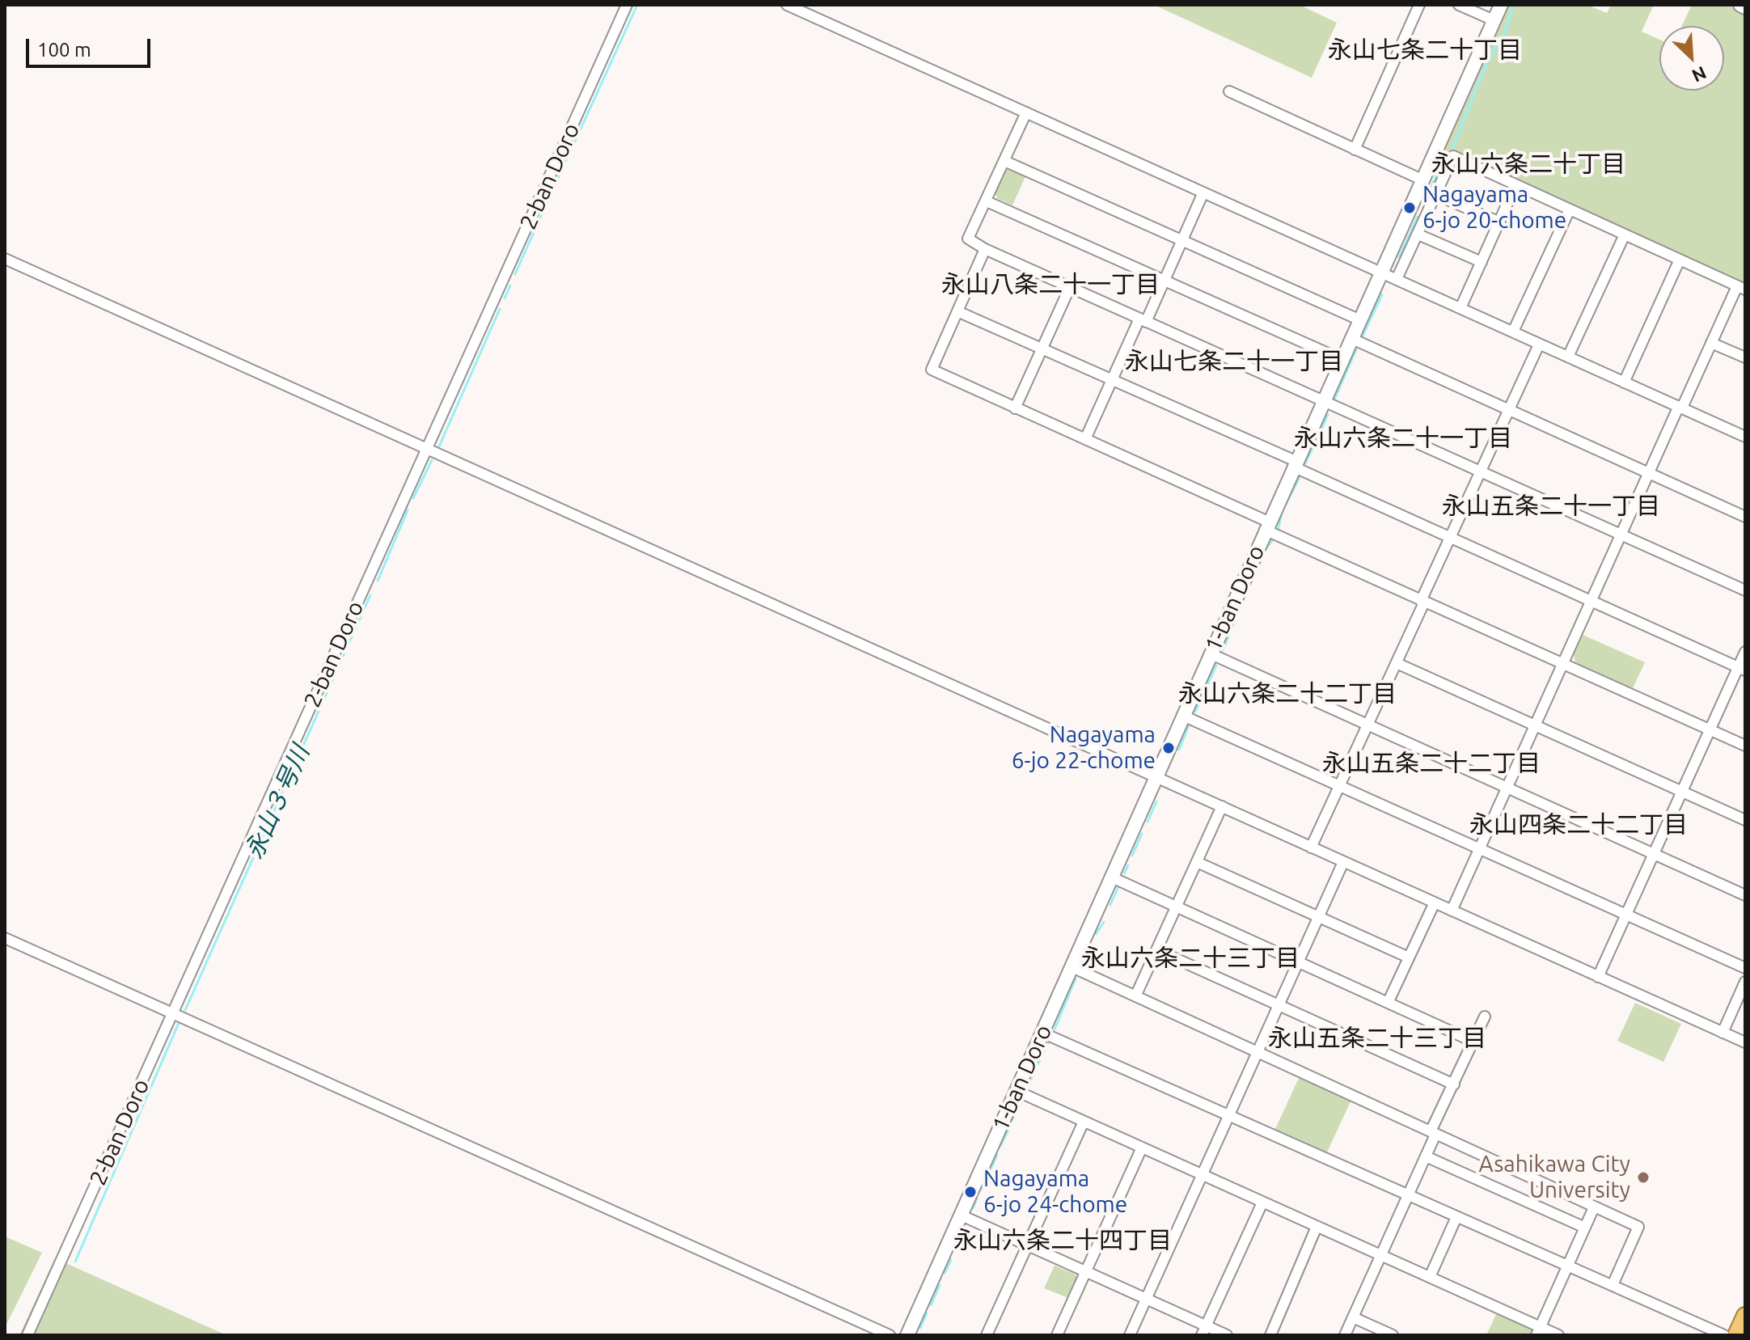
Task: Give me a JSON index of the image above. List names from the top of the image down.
{
  "streets": {
    "street": ["2-ban Doro", "1-ban Doro"]
  },
  "districts": [
    "永山七条二十丁目",
    "永山六条二十丁目",
    "永山八条二十一丁目",
    "永山七条二十一丁目",
    "永山六条二十一丁目",
    "永山五条二十一丁目",
    "永山六条二十二丁目",
    "永山五条二十二丁目",
    "永山四条二十二丁目",
    "永山六条二十三丁目",
    "永山五条二十三丁目",
    "永山六条二十四丁目"
  ],
  "water": ["永山３号川"],
  "places": [
    "Nagayama 6-jo 20-chome",
    "Nagayama 6-jo 22-chome",
    "Asahikawa City University",
    "Nagayama 6-jo 24-chome"
  ],
  "scale_bar": "100 m",
  "north": "bottom right"
}
